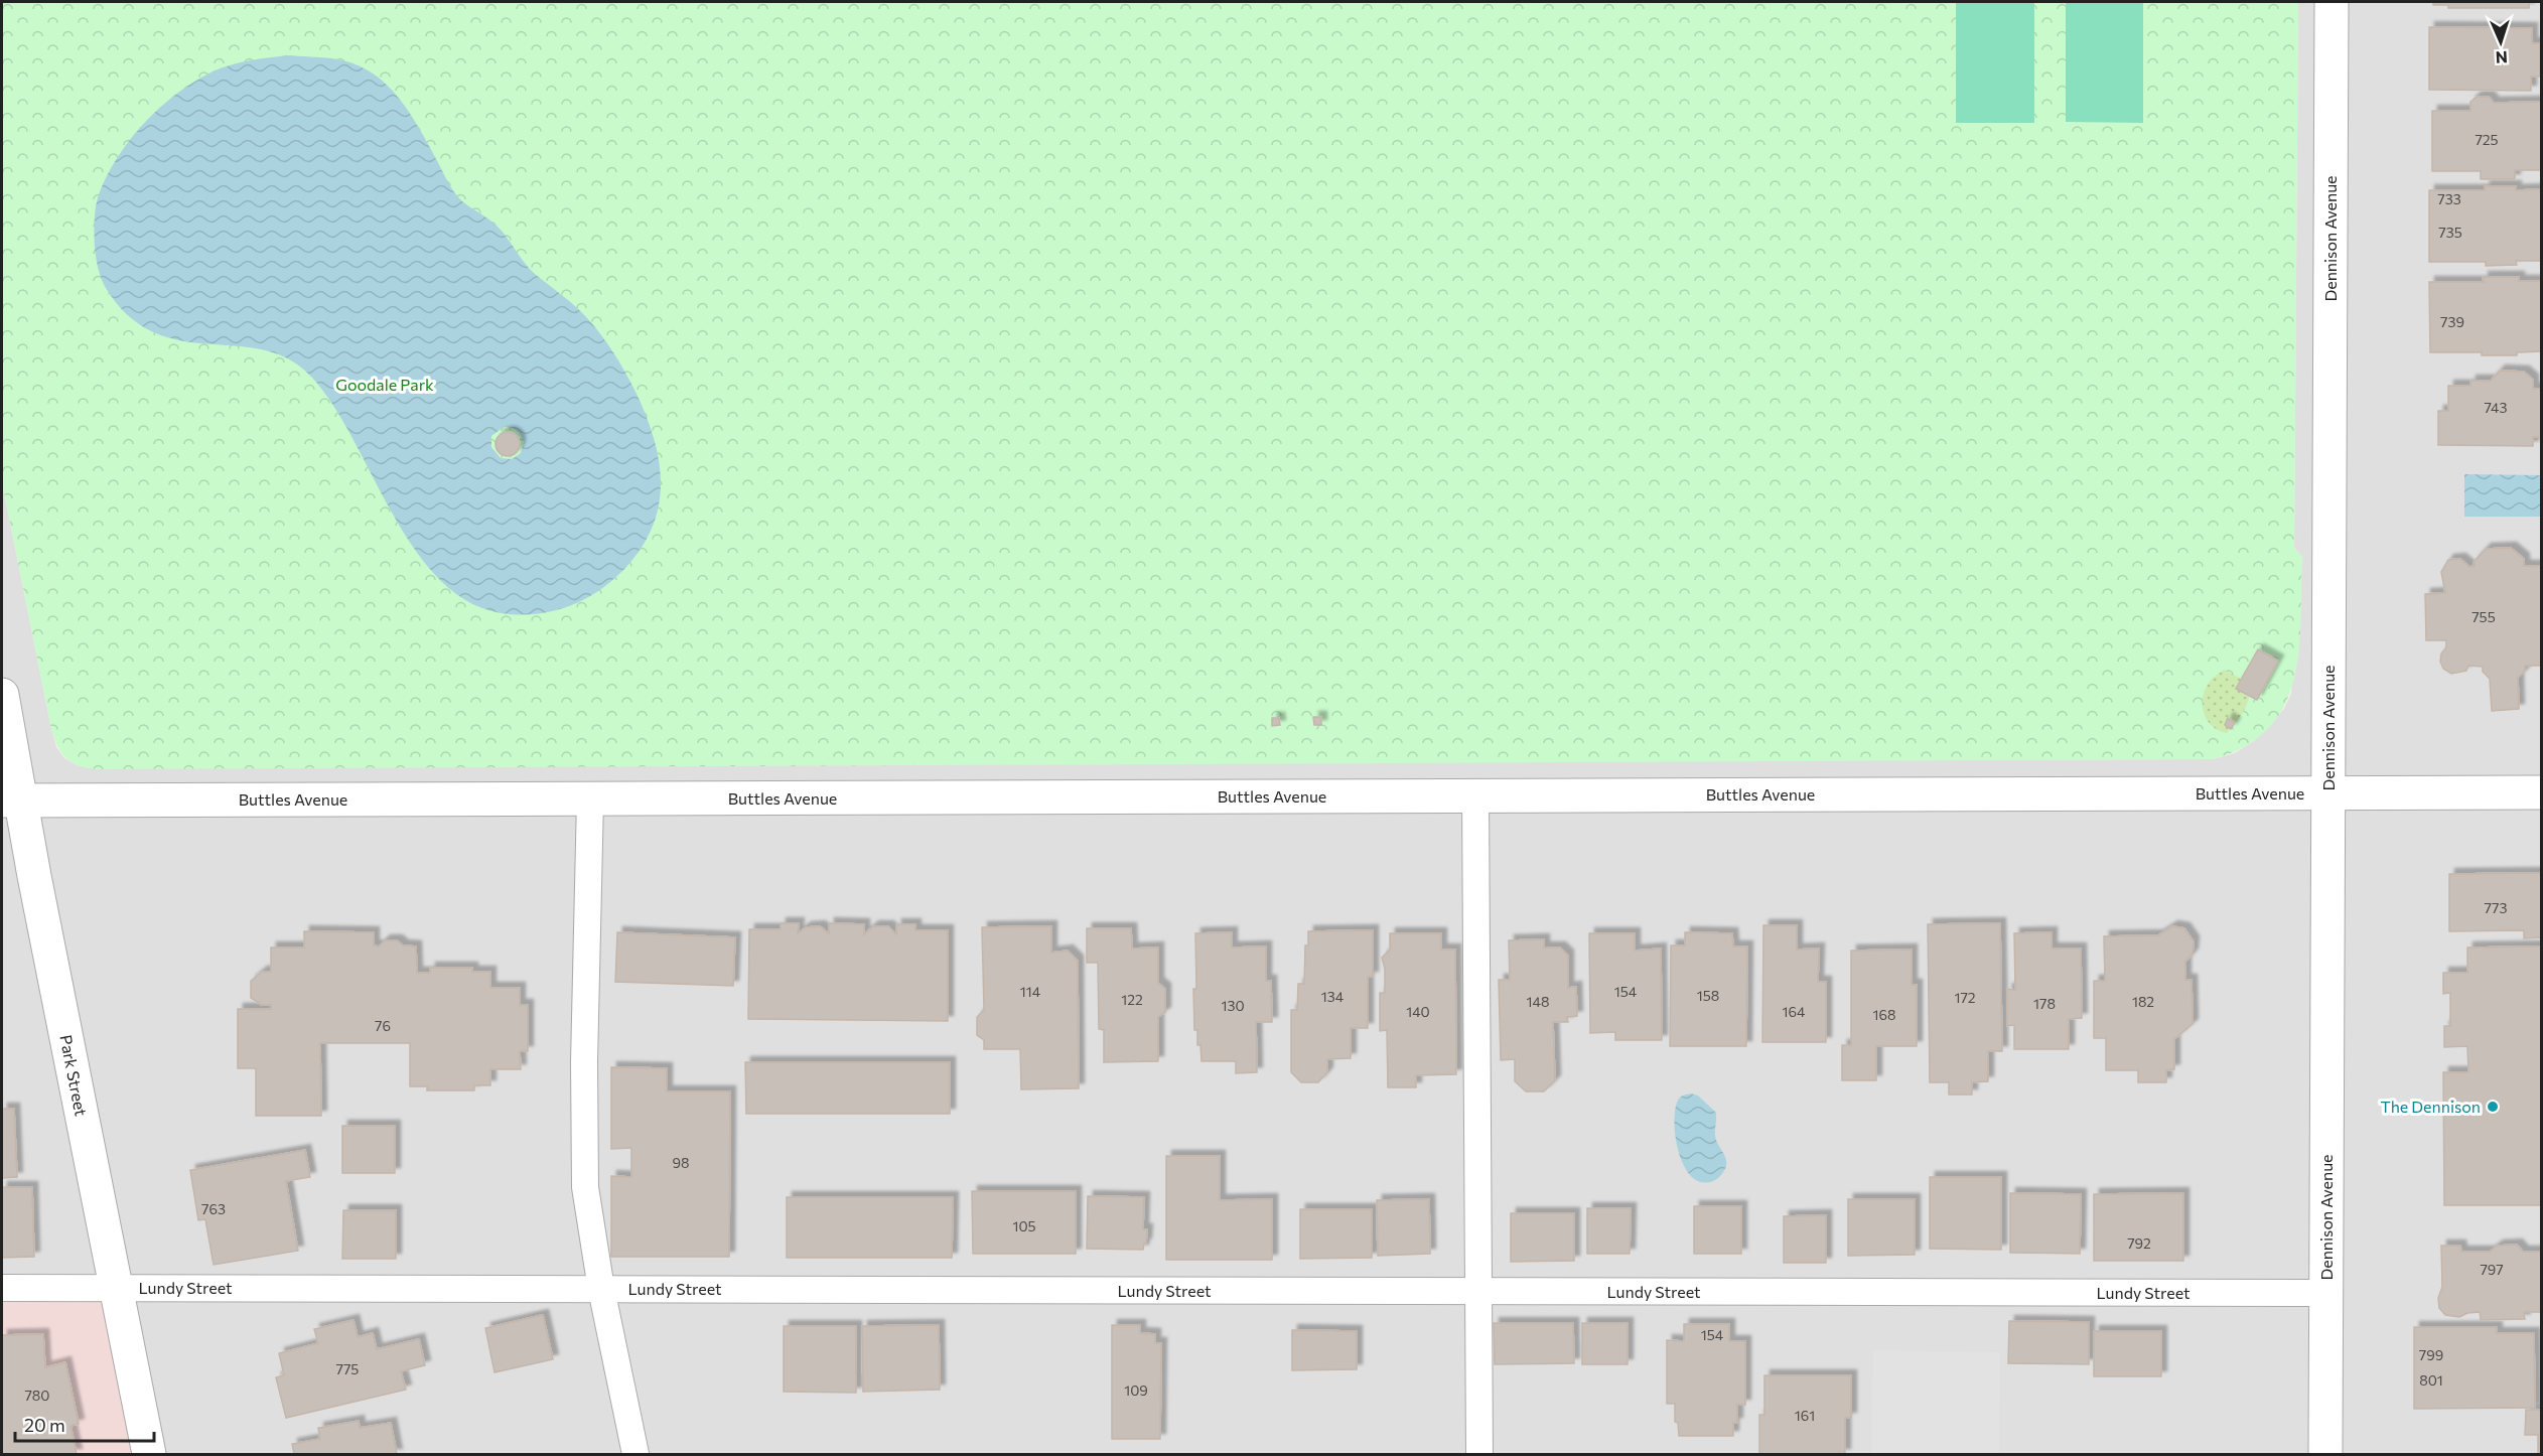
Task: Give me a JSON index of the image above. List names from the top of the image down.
{
  "streets": {
    "street": ["Dennison Avenue", "Buttles Avenue", "Park Street"],
    "lane": ["Lundy Street"]
  },
  "crossings": [
    ["Dennison Avenue", "Buttles Avenue"],
    ["Dennison Avenue", "Lundy Street"],
    ["Buttles Avenue", "Park Street"],
    ["Park Street", "Lundy Street"]
  ],
  "parks": ["Goodale Park"],
  "places": ["The Dennison"],
  "house_numbers": [
    "725",
    "733",
    "735",
    "739",
    "743",
    "755",
    "773",
    "114",
    "154",
    "158",
    "134",
    "172",
    "122",
    "148",
    "182",
    "178",
    "130",
    "140",
    "164",
    "168",
    "76",
    "98",
    "763",
    "105",
    "792",
    "797",
    "154",
    "799",
    "775",
    "801",
    "109",
    "780",
    "161"
  ],
  "scale_bar": "20 m",
  "north": "bottom"
}
